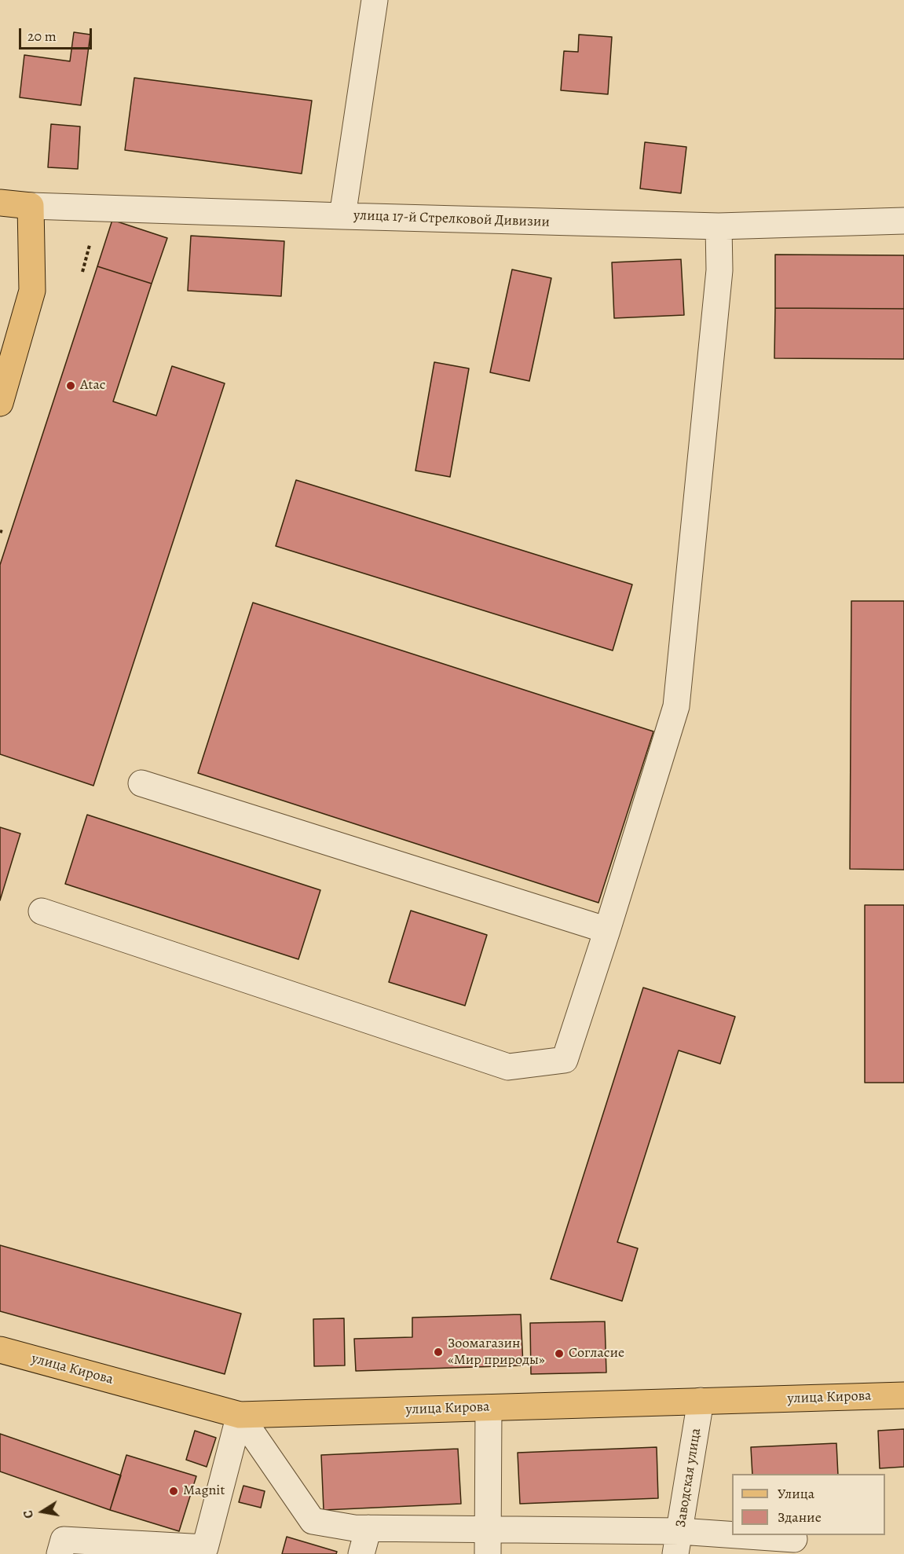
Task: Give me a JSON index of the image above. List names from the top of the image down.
{
  "streets": {
    "main road": ["улица 17-й Стрелковой Дивизии", "улица Кирова"],
    "street": ["Заводская улица"]
  },
  "crossings": [
    ["улица Кирова", "Заводская улица"]
  ],
  "places": [
    "Atac",
    "Зоомагазин «Мир природы»",
    "Согласие",
    "Magnit"
  ],
  "legend": ["Улица", "Здание"],
  "scale_bar": "20 m",
  "north": "left"
}
